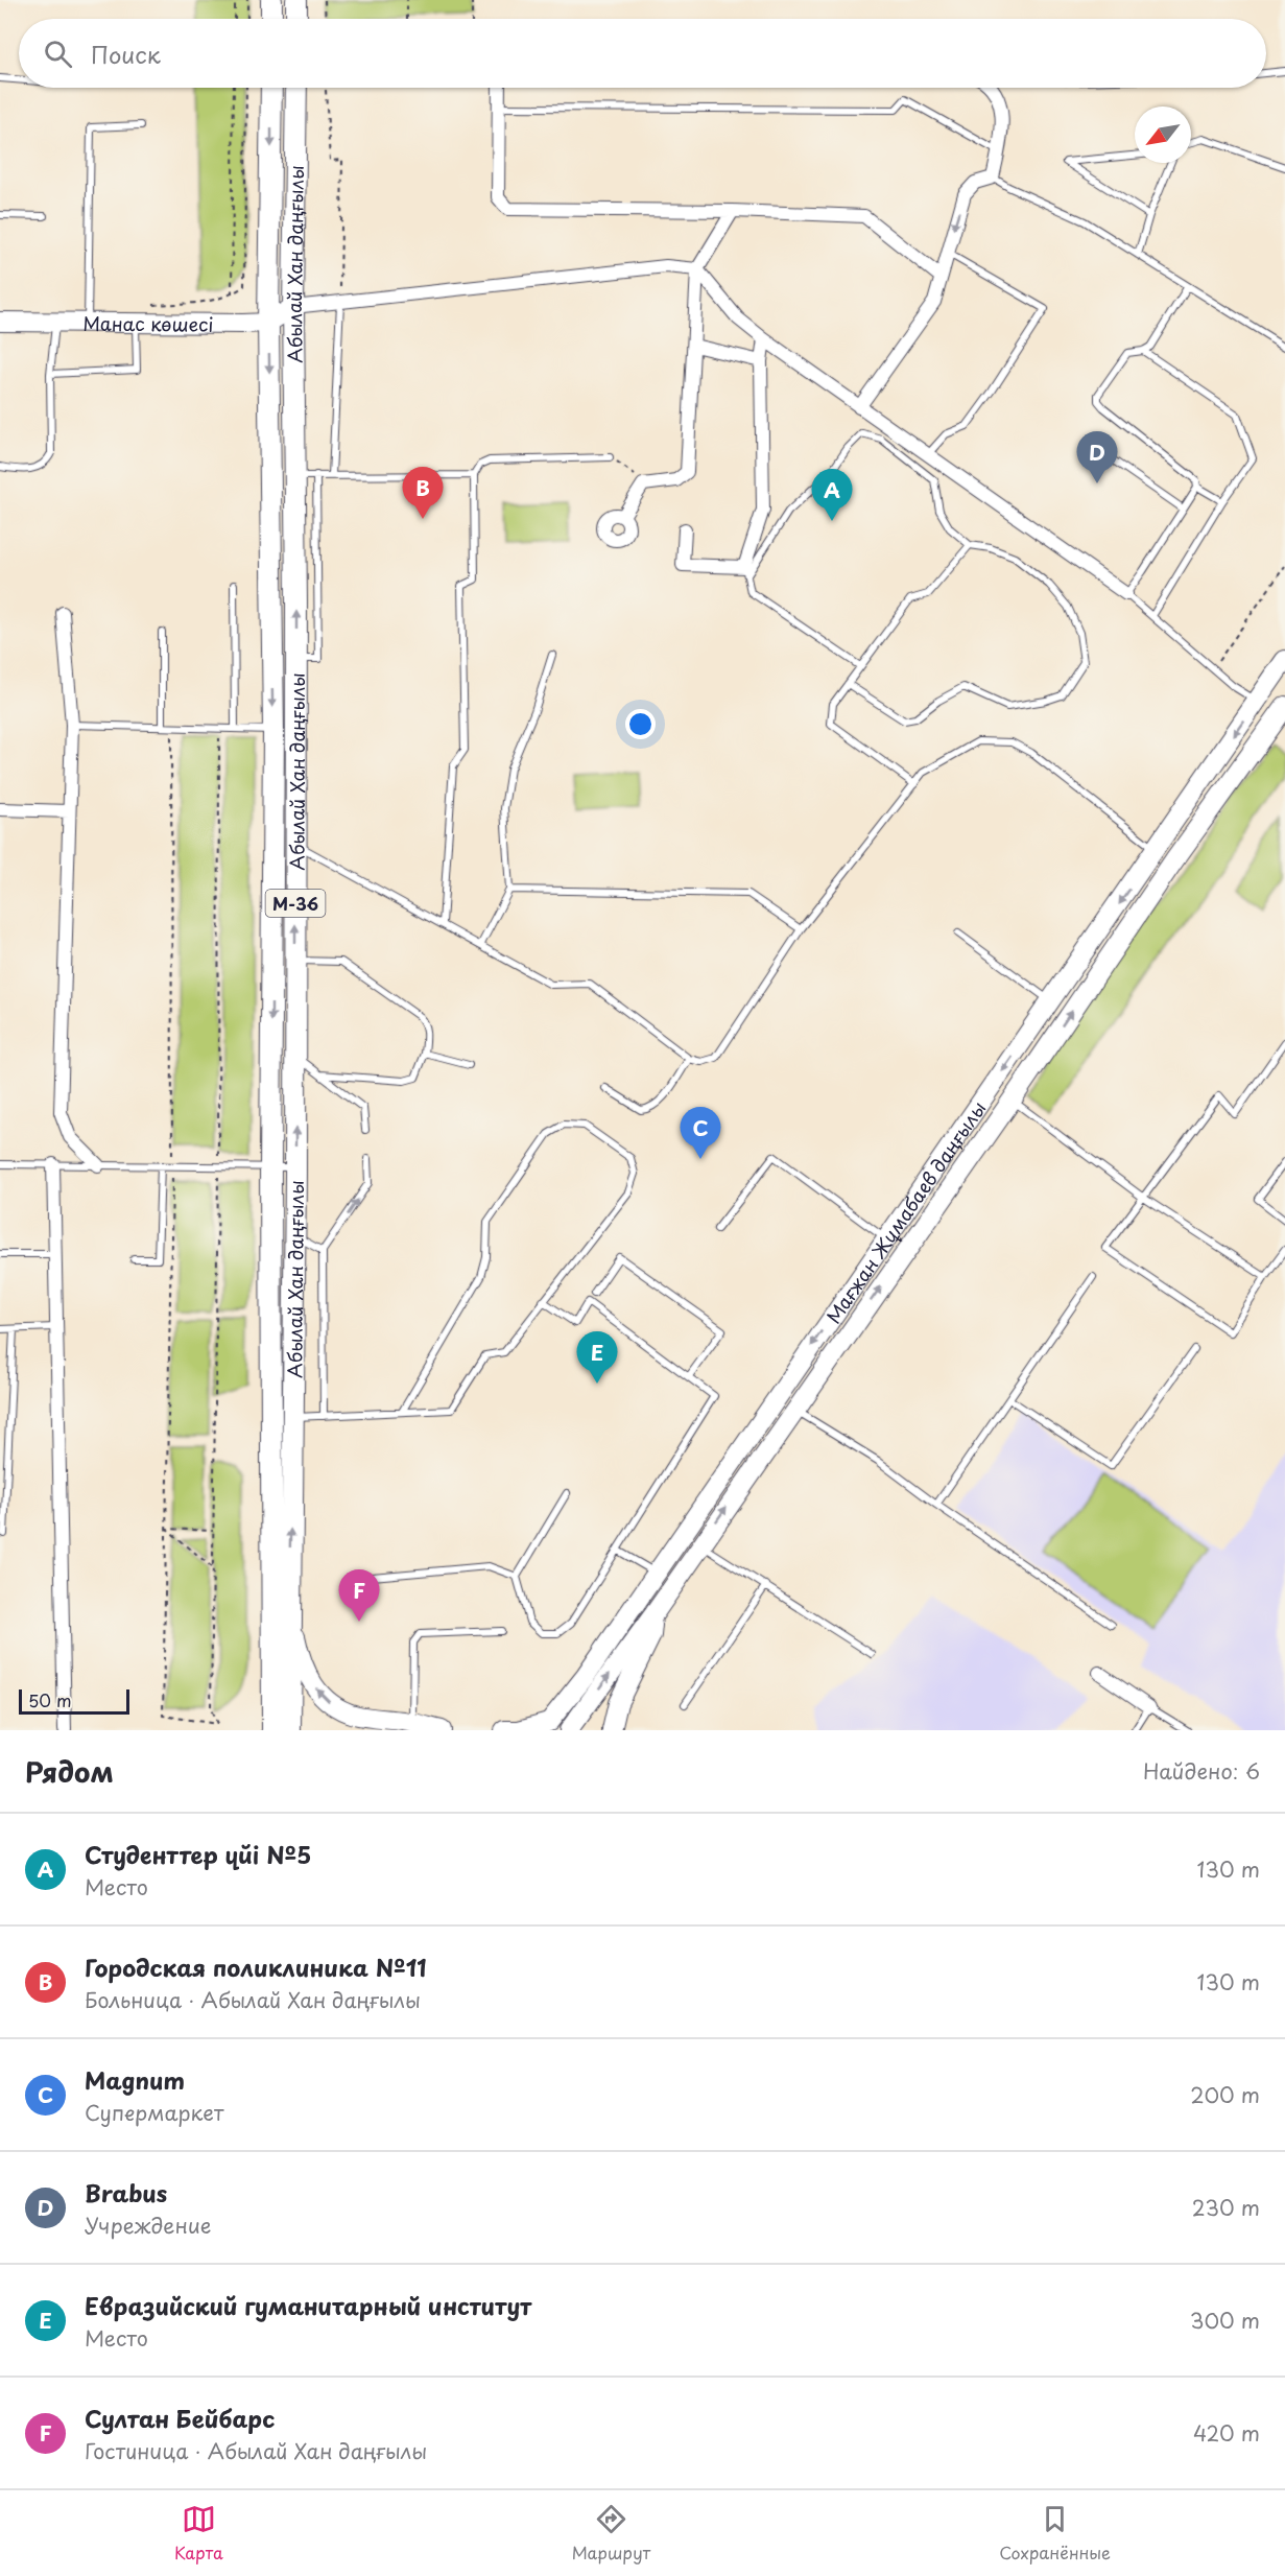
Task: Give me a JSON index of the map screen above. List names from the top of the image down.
{
  "streets": {
    "main road": [
      "Абылай Хан даңғылы",
      "Манас көшесі",
      "M-36",
      "Мағжан Жұмабаев даңғылы"
    ]
  },
  "crossings": [
    ["Абылай Хан даңғылы", "Манас көшесі"]
  ],
  "scale_bar": "50 m",
  "north": "bottom left",
  "page": {
    "search": "Поиск",
    "pins": [
      "D",
      "B",
      "A",
      "C",
      "E",
      "F"
    ],
    "scale": "50 m",
    "heading": ["Рядом", "Найдено: 6"],
    "list": [
      {
        "mark": "A",
        "name": "Студенттер үйі №5",
        "note": "Место",
        "value": "130 m"
      },
      {
        "mark": "B",
        "name": "Городская поликлиника №11",
        "note": "Больница · Абылай Хан даңғылы",
        "value": "130 m"
      },
      {
        "mark": "C",
        "name": "Magnum",
        "note": "Супермаркет",
        "value": "200 m"
      },
      {
        "mark": "D",
        "name": "Brabus",
        "note": "Учреждение",
        "value": "230 m"
      },
      {
        "mark": "E",
        "name": "Евразийский гуманитарный институт",
        "note": "Место",
        "value": "300 m"
      },
      {
        "mark": "F",
        "name": "Султан Бейбарс",
        "note": "Гостиница · Абылай Хан даңғылы",
        "value": "420 m"
      }
    ],
    "nav": ["Карта", "Маршрут", "Сохранённые"]
  }
}
